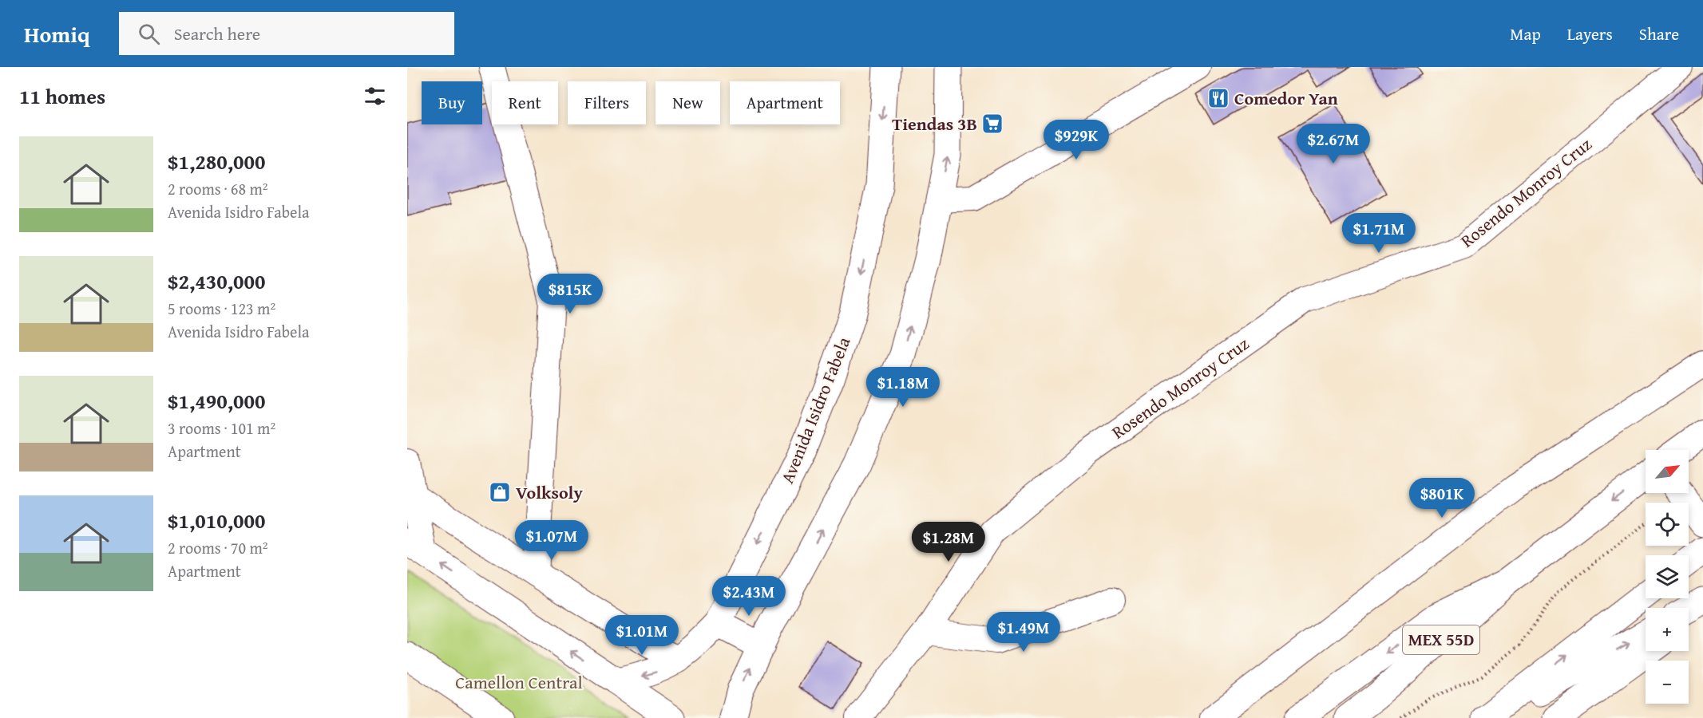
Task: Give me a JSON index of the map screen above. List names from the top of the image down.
{
  "streets": {
    "main road": ["Avenida Isidro Fabela", "MEX 55D"],
    "street": ["Rosendo Monroy Cruz"]
  },
  "parks": ["Camellon Central"],
  "places": {
    "restaurant": ["Comedor Yan"],
    "supermarket": ["Tiendas 3B"],
    "shop": ["Volksoly"]
  },
  "north": "top right",
  "page": {
    "header": "Homiq",
    "search": "Search here",
    "nav": ["Map", "Layers", "Share"],
    "heading": "11 homes",
    "chip": [
      "Buy",
      "Rent",
      "Filters",
      "New",
      "Apartment"
    ],
    "price": [
      "$929K",
      "$2.67M",
      "$1.71M",
      "$815K",
      "$1.18M",
      "$801K",
      "$1.07M",
      "$1.28M",
      "$2.43M",
      "$1.49M",
      "$1.01M"
    ],
    "list": [
      {
        "name": "$1,280,000",
        "note": "2 rooms · 68 m² · Avenida Isidro Fabela"
      },
      {
        "name": "$2,430,000",
        "note": "5 rooms · 123 m² · Avenida Isidro Fabela"
      },
      {
        "name": "$1,490,000",
        "note": "3 rooms · 101 m² · Apartment"
      },
      {
        "name": "$1,010,000",
        "note": "2 rooms · 70 m² · Apartment"
      }
    ],
    "map_buttons": ["+", "−"]
  }
}
